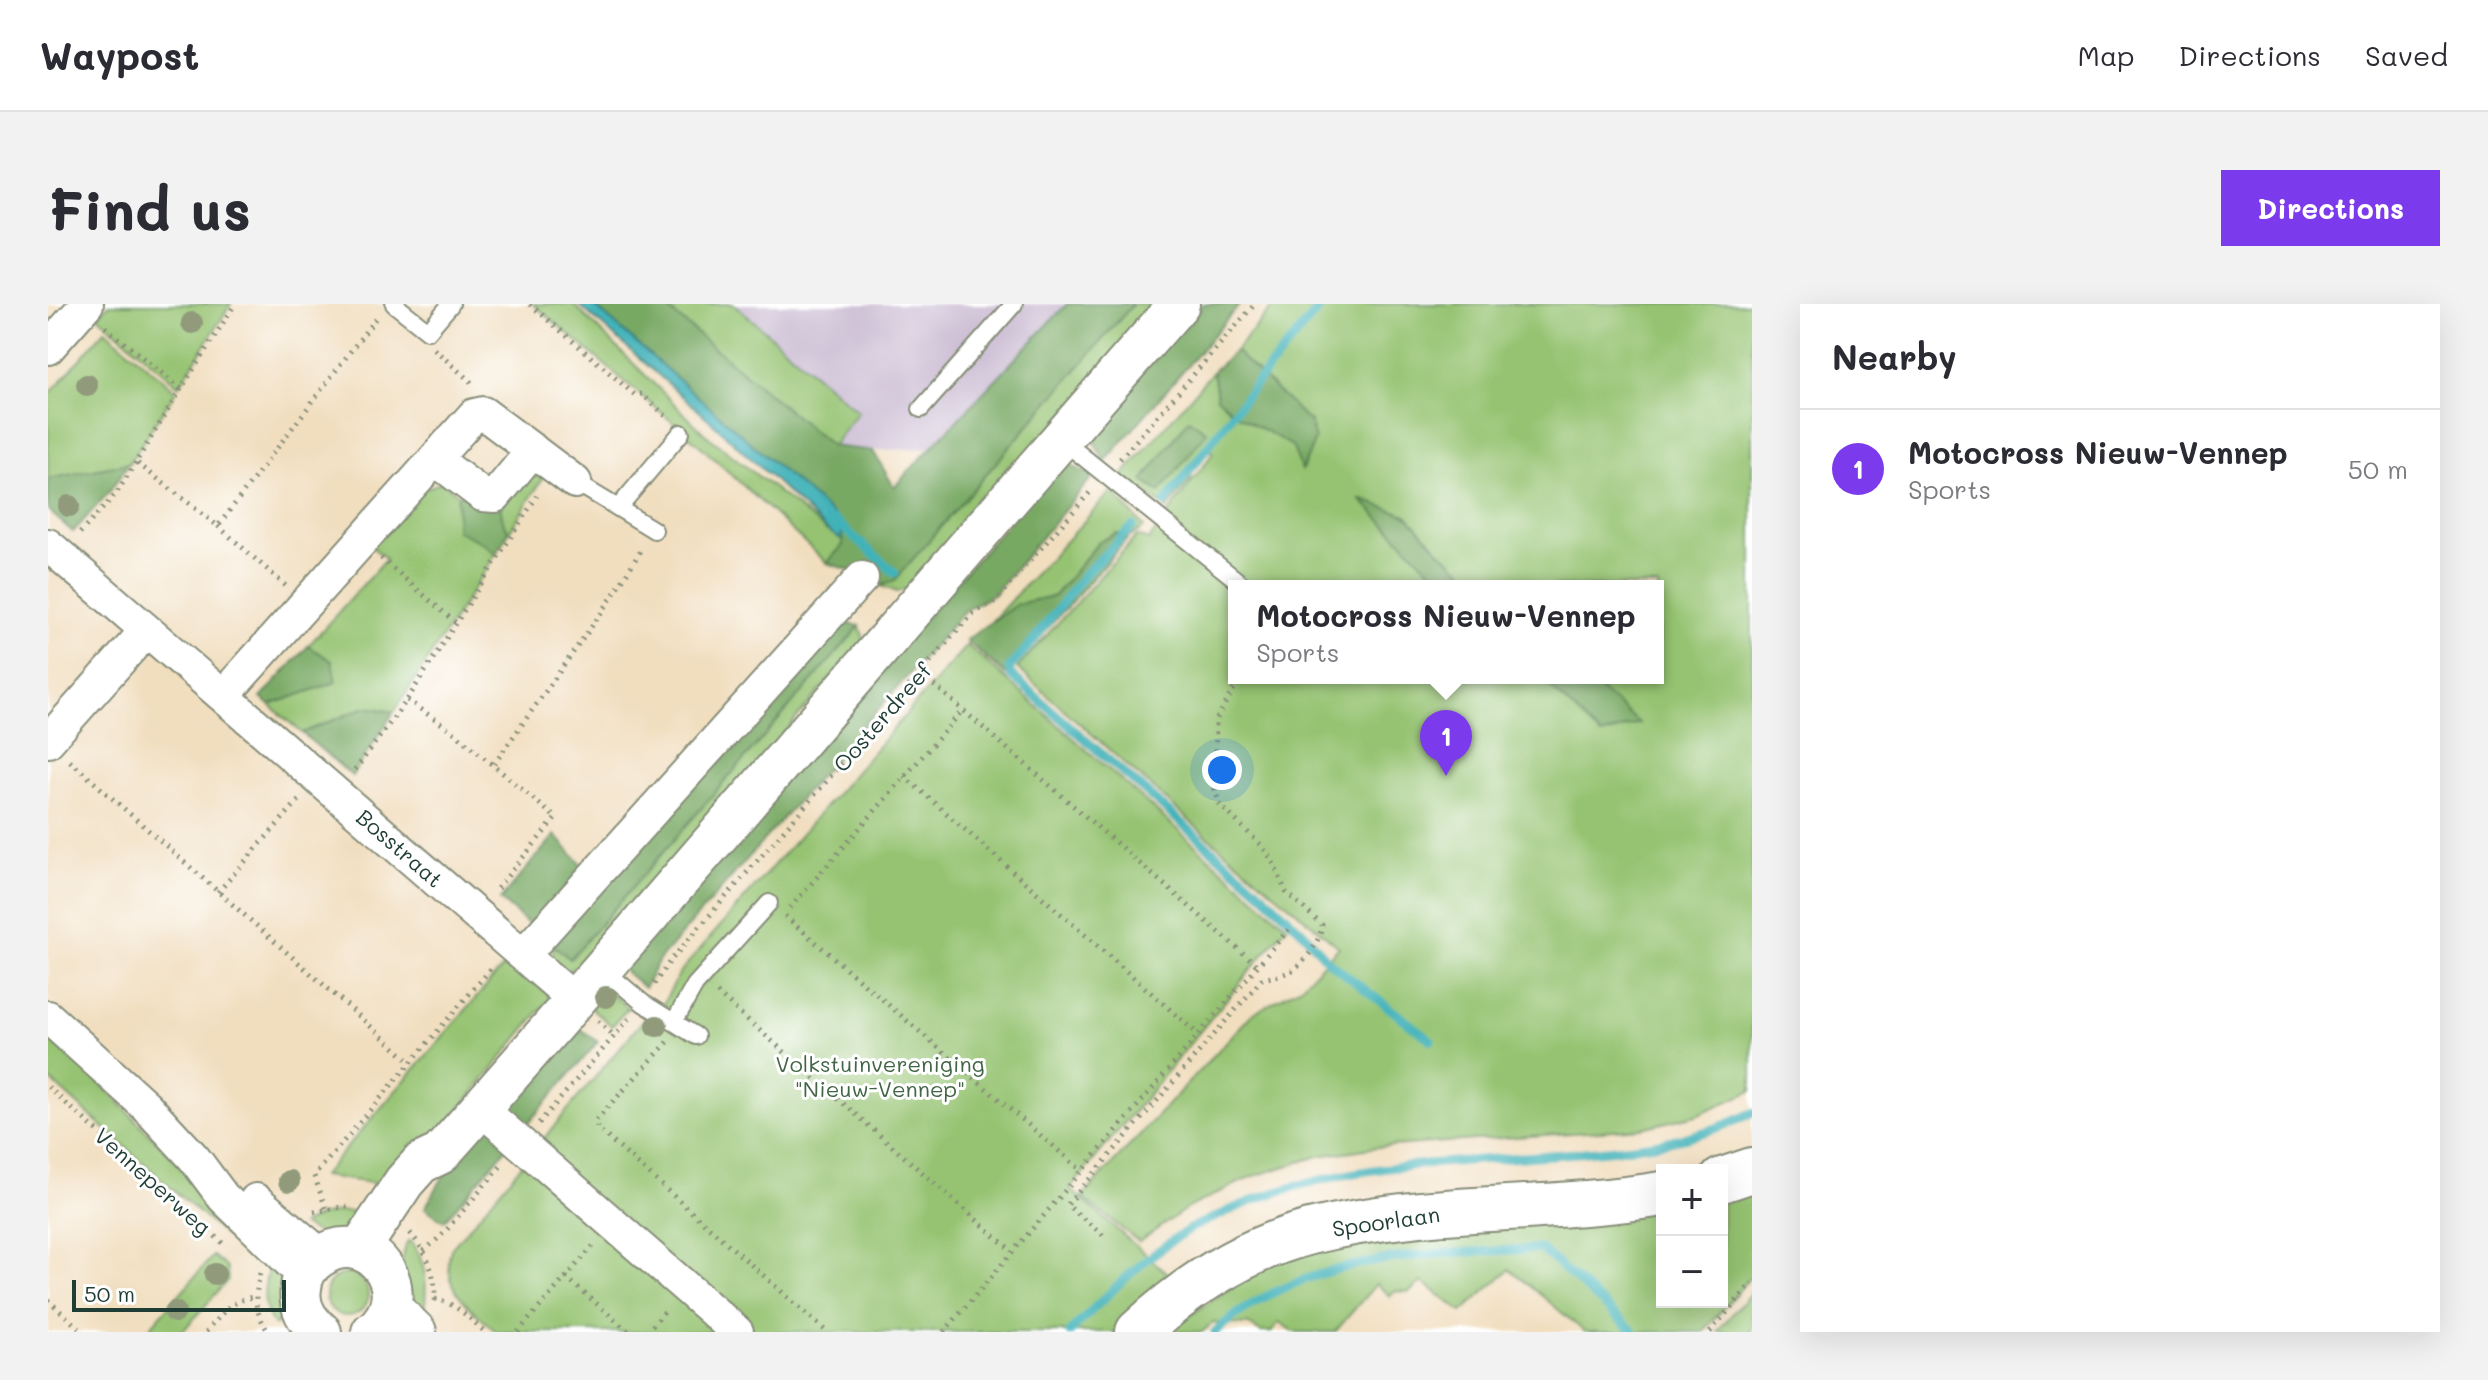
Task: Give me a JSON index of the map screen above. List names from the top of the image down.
{
  "streets": {
    "main road": ["Spoorlaan"],
    "street": ["Bosstraat", "Venneperweg"],
    "path": ["Oosterdreef"]
  },
  "parks": ["Volkstuinvereniging \"Nieuw-Vennep\""],
  "scale_bar": "50 m",
  "page": {
    "header": "Waypost",
    "nav": ["Map", "Directions", "Saved"],
    "buttons": "Directions",
    "title": "Find us",
    "heading": "Nearby",
    "list": [
      {
        "mark": "1",
        "name": "Motocross Nieuw-Vennep",
        "note": "Sports",
        "value": "50 m"
      }
    ],
    "popup": ["Motocross Nieuw-Vennep", "Sports"],
    "pins": "1",
    "map_buttons": ["+", "−"],
    "scale": "50 m"
  }
}
